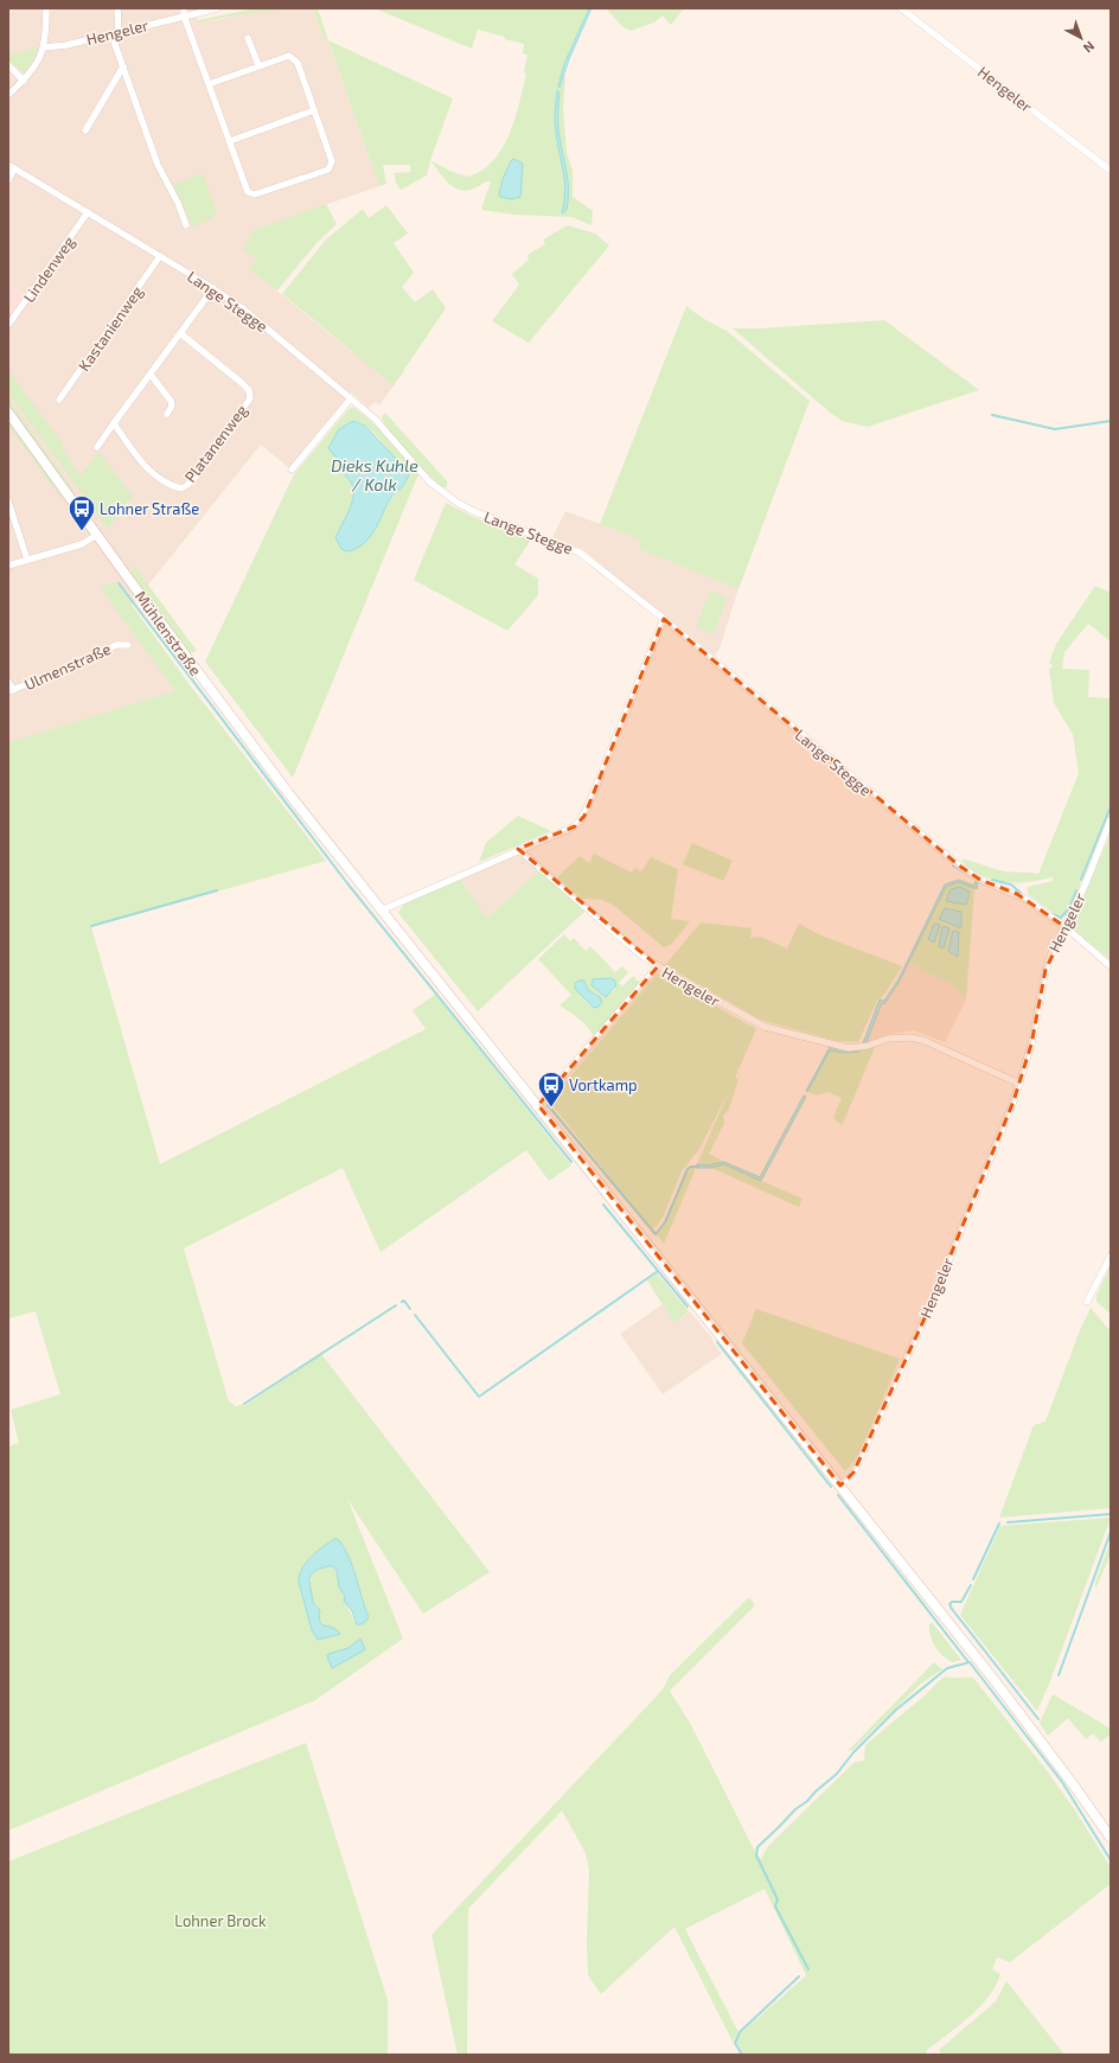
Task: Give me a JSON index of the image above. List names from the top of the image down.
{
  "streets": {
    "main road": ["Mühlenstraße"],
    "street": [
      "Hengeler",
      "Lindenweg",
      "Lange Stegge",
      "Kastanienweg",
      "Platanenweg",
      "Ulmenstraße"
    ]
  },
  "crossings": [
    ["Hengeler", "Lange Stegge"],
    ["Hengeler", "Mühlenstraße"],
    ["Lindenweg", "Lange Stegge"],
    ["Lange Stegge", "Kastanienweg"]
  ],
  "water": ["Dieks Kuhle / Kolk"],
  "parks": ["Lohner Brock"],
  "places": {
    "bus stop": ["Lohner Straße", "Vortkamp"]
  },
  "north": "bottom right"
}
